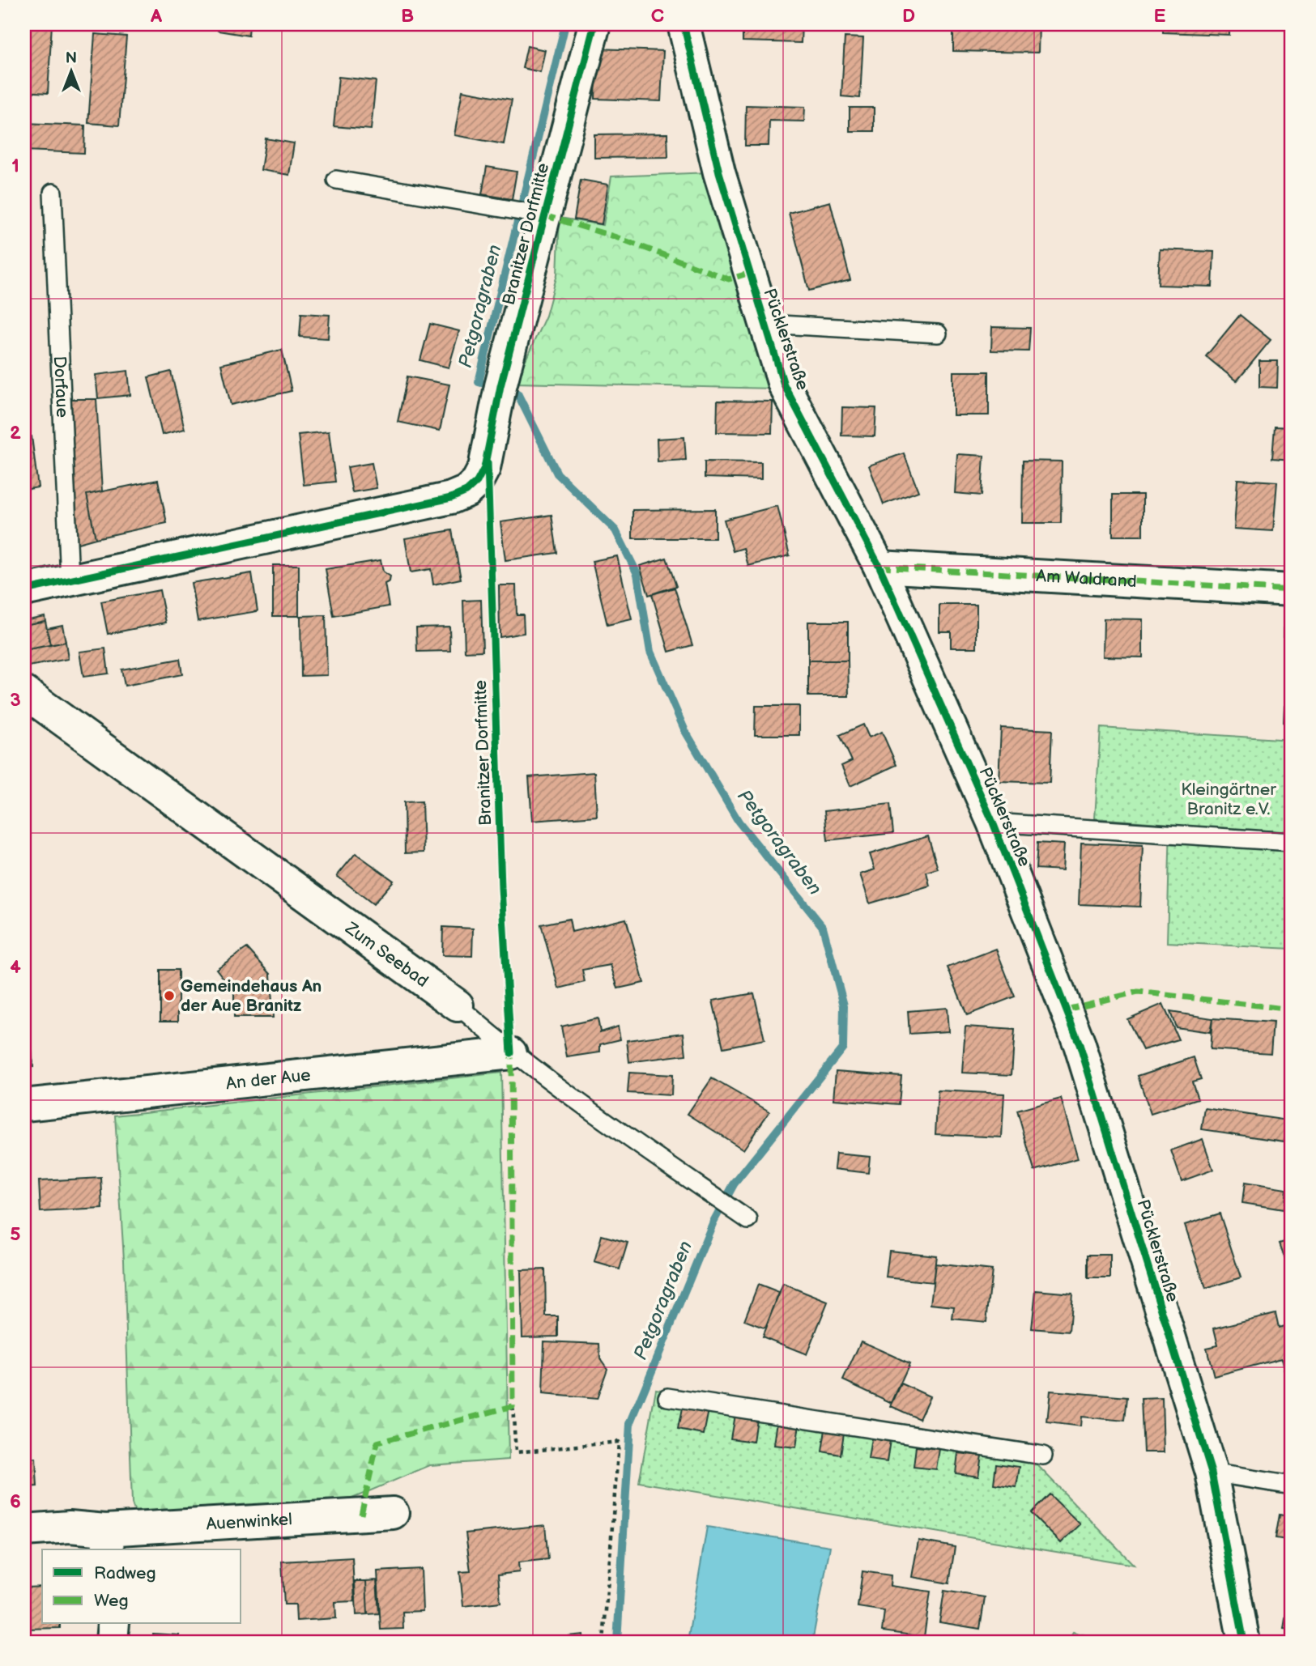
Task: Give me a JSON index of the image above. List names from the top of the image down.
{
  "streets": {
    "street": [
      "Branitzer Dorfmitte",
      "Pücklerstraße",
      "Am Waldrand",
      "Zum Seebad",
      "An der Aue",
      "Auenwinkel"
    ],
    "lane": ["Dorfaue"]
  },
  "crossings": [
    ["Branitzer Dorfmitte", "Dorfaue"],
    ["Pücklerstraße", "Am Waldrand"],
    ["Zum Seebad", "An der Aue"]
  ],
  "water": ["Petgoragraben"],
  "parks": ["Kleingärtner Branitz e.V."],
  "places": ["Gemeindehaus An der Aue Branitz"],
  "legend": ["Radweg", "Weg"],
  "north": "top",
  "grid": {
    "columns": [
      "A",
      "B",
      "C",
      "D",
      "E"
    ],
    "rows": [
      "1",
      "2",
      "3",
      "4",
      "5",
      "6"
    ]
  }
}
